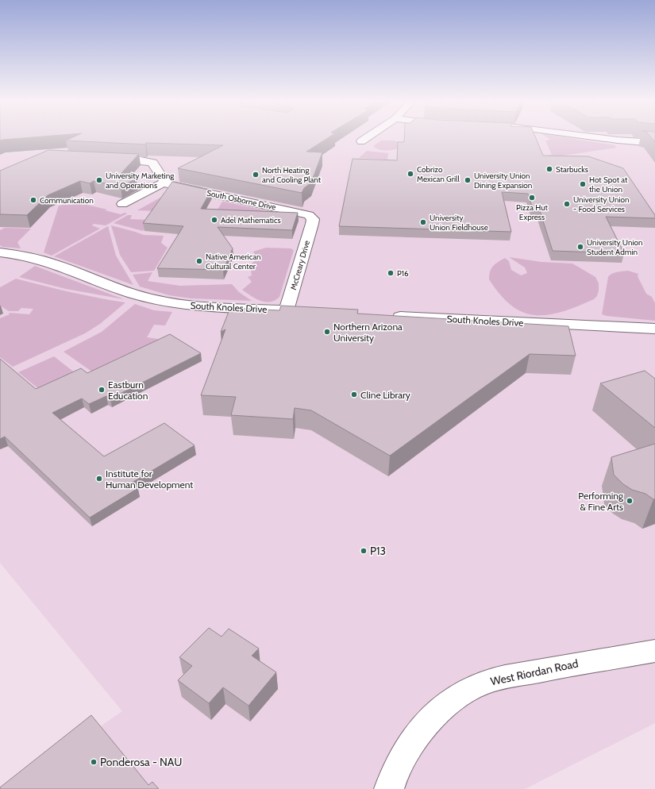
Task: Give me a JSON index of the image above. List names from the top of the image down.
{
  "streets": {
    "street": [
      "South Osborne Drive",
      "McCreary Drive",
      "South Knoles Drive",
      "West Riordan Road"
    ]
  },
  "crossings": [
    ["South Osborne Drive", "McCreary Drive"],
    ["McCreary Drive", "South Knoles Drive"]
  ],
  "places": [
    "Starbucks",
    "Cobrizo Mexican Grill",
    "North Heating and Cooling Plant",
    "University Marketing and Operations",
    "University Union Dining Expansion",
    "Hot Spot at the Union",
    "Pizza Hut Express",
    "Communication",
    "University Union - Food Services",
    "Adel Mathematics",
    "University Union Fieldhouse",
    "University Union Student Admin",
    "Native American Cultural Center",
    "P16",
    "Northern Arizona University",
    "Eastburn Education",
    "Cline Library",
    "Institute for Human Development",
    "Performing & Fine Arts",
    "P13",
    "Ponderosa - NAU"
  ]
}
